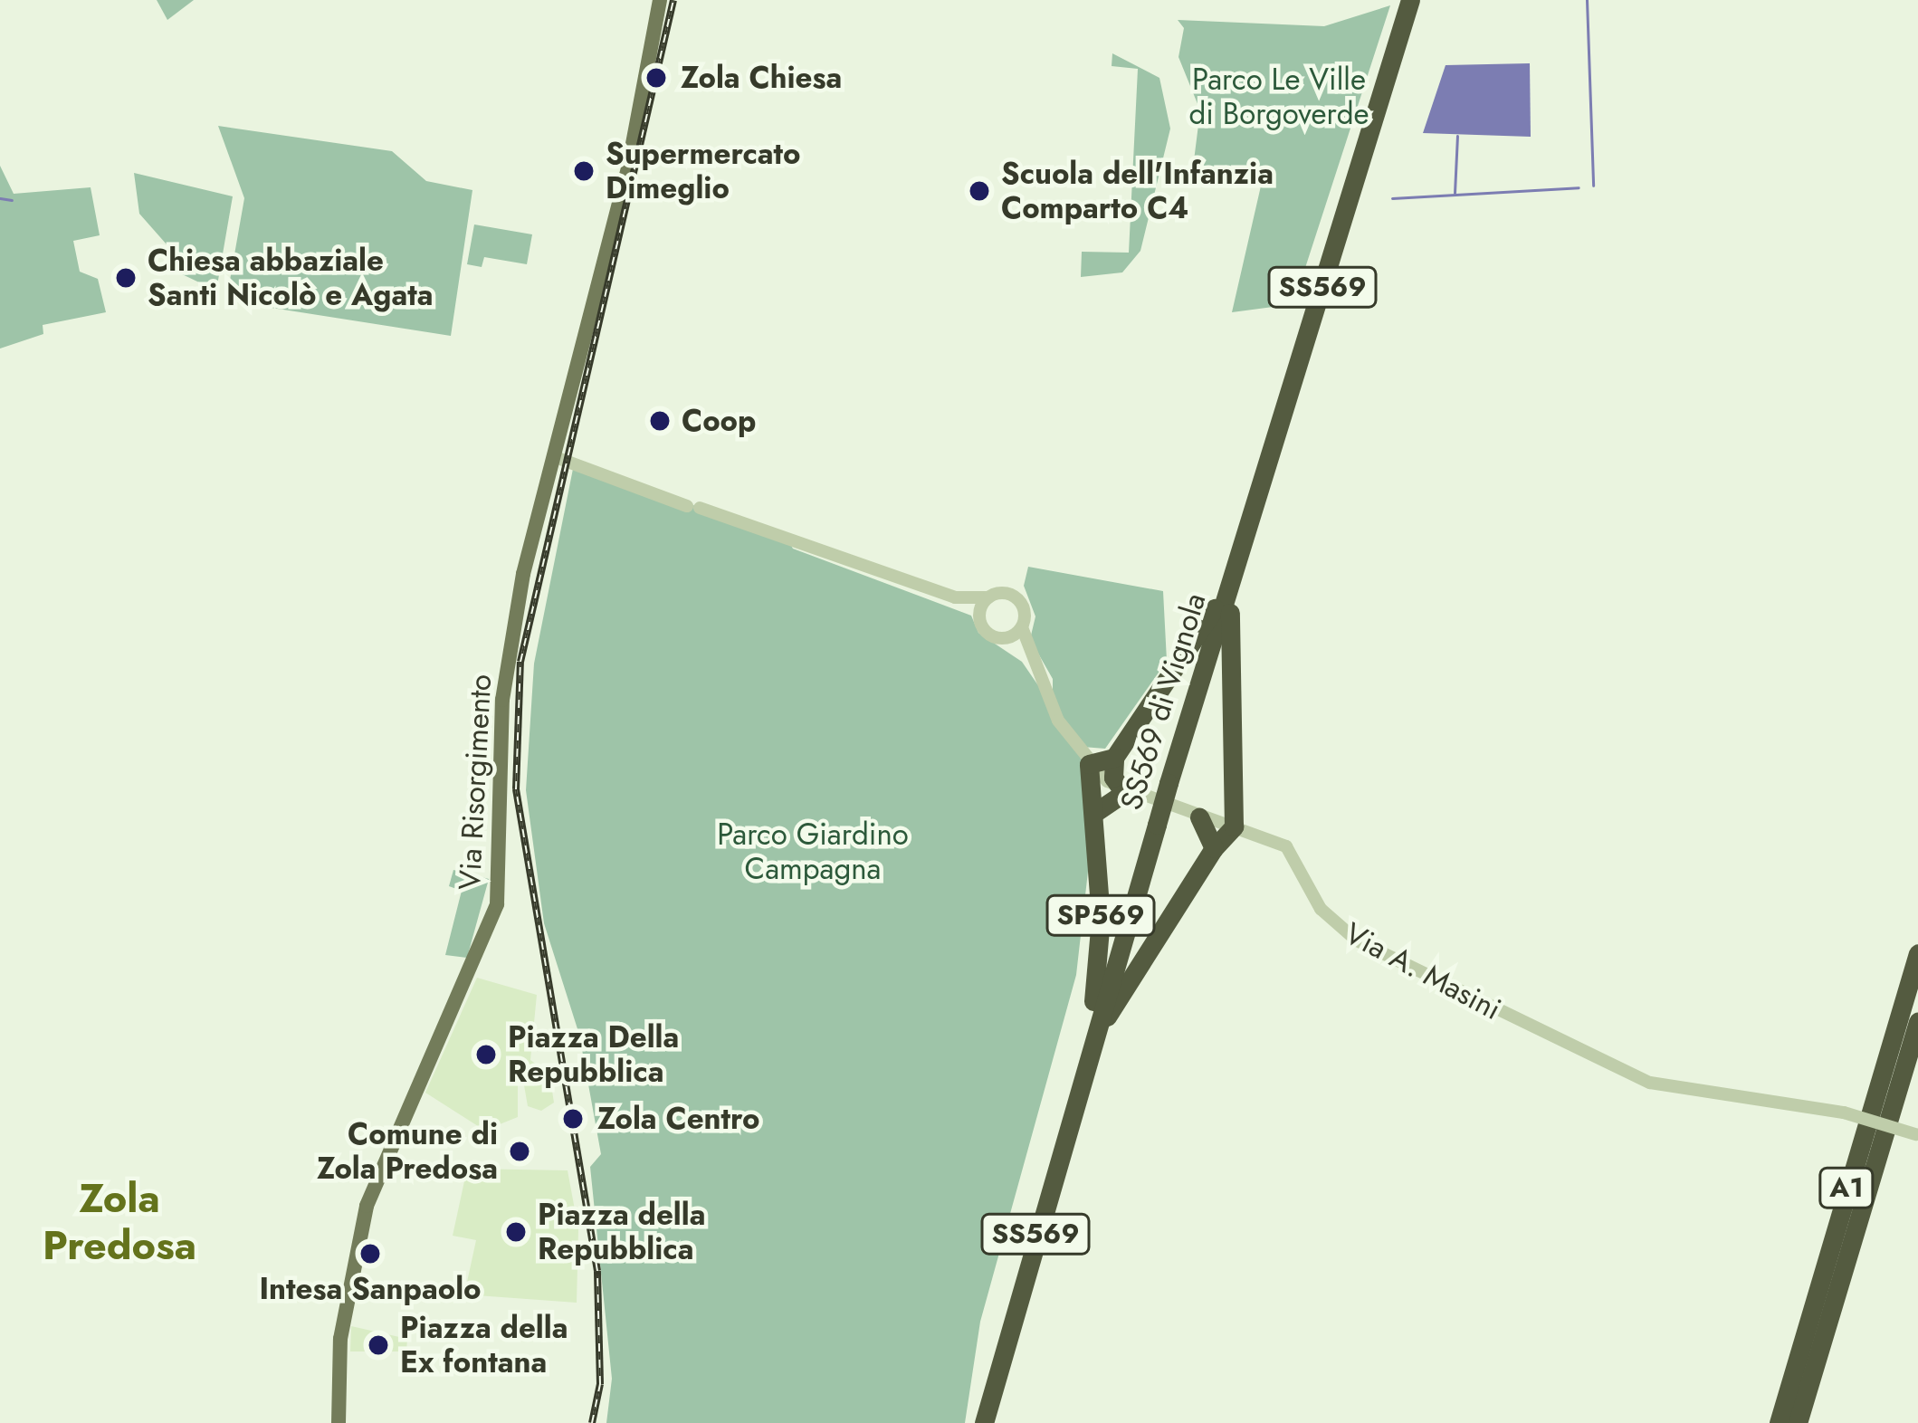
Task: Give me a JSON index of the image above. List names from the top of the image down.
{
  "streets": {
    "highway": [
      "SS569",
      "SS569 di Vignola",
      "SP569",
      "A1"
    ],
    "main road": ["Via Risorgimento"],
    "street": ["Via A. Masini"]
  },
  "crossings": [
    ["SS569 di Vignola", "SP569"],
    ["SP569", "Via A. Masini"]
  ],
  "districts": ["Zola Predosa"],
  "parks": ["Parco Le Ville di Borgoverde", "Parco Giardino Campagna"],
  "places": [
    "Zola Chiesa",
    "Supermercato Dimeglio",
    "Scuola dell'Infanzia Comparto C4",
    "Chiesa abbaziale Santi Nicolò e Agata",
    "Coop",
    "Piazza Della Repubblica",
    "Zola Centro",
    "Comune di Zola Predosa",
    "Piazza della Repubblica",
    "Intesa Sanpaolo",
    "Piazza della Ex fontana"
  ]
}
